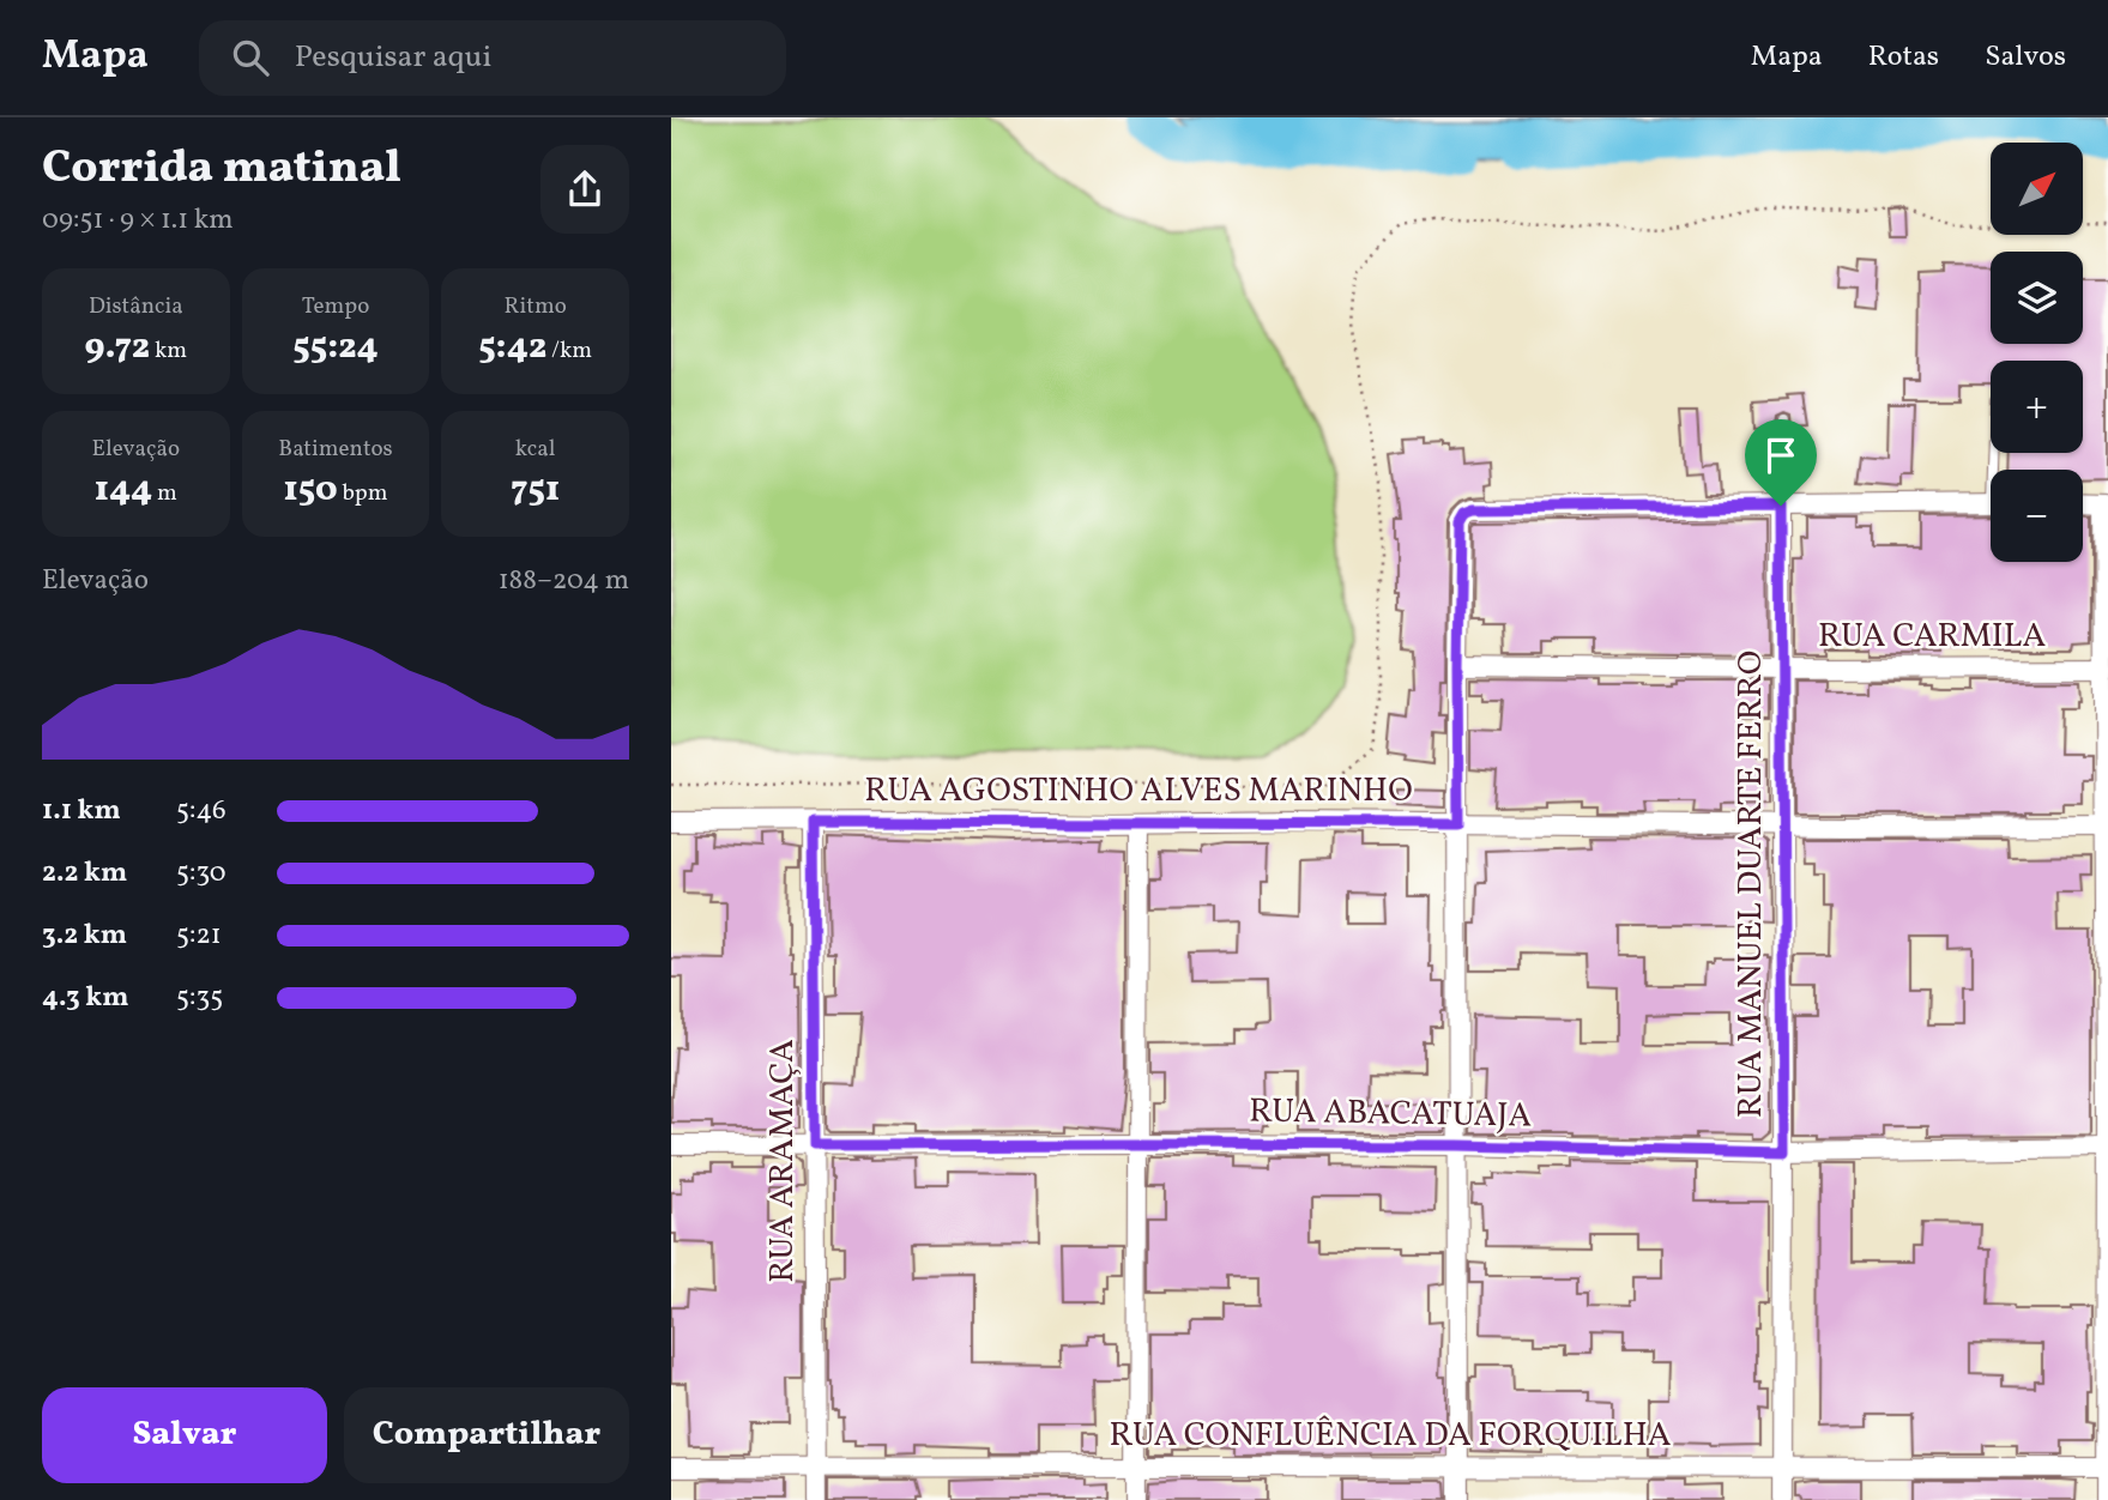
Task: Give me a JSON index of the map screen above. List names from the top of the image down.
{
  "streets": {
    "street": [
      "RUA CARMILA",
      "RUA AGOSTINHO ALVES MARINHO",
      "RUA MANUEL DUARTE FERRO",
      "RUA ABACATUAJA",
      "RUA ARAMAÇA",
      "RUA CONFLUÊNCIA DA FORQUILHA"
    ]
  },
  "crossings": [
    ["RUA CARMILA", "RUA MANUEL DUARTE FERRO"],
    ["RUA AGOSTINHO ALVES MARINHO", "RUA MANUEL DUARTE FERRO"],
    ["RUA AGOSTINHO ALVES MARINHO", "RUA ARAMAÇA"],
    ["RUA MANUEL DUARTE FERRO", "RUA ABACATUAJA"],
    ["RUA MANUEL DUARTE FERRO", "RUA CONFLUÊNCIA DA FORQUILHA"],
    ["RUA ABACATUAJA", "RUA ARAMAÇA"],
    ["RUA ARAMAÇA", "RUA CONFLUÊNCIA DA FORQUILHA"]
  ],
  "north": "top right",
  "page": {
    "header": "Mapa",
    "search": "Pesquisar aqui",
    "nav": ["Mapa", "Rotas", "Salvos"],
    "heading": ["Corrida matinal", "09:51 · 9 × 1.1 km"],
    "map_buttons": ["+", "−"],
    "stats": [
      ["Distância", "9.72 km"],
      ["Tempo", "55:24"],
      ["Ritmo", "5:42 /km"],
      ["Elevação", "144 m"],
      ["Batimentos", "150 bpm"],
      ["kcal", "751"]
    ],
    "chart": ["Elevação", "188–204 m"],
    "list": [
      {
        "name": "1.1 km",
        "note": "5:46"
      },
      {
        "name": "2.2 km",
        "note": "5:30"
      },
      {
        "name": "3.2 km",
        "note": "5:21"
      },
      {
        "name": "4.3 km",
        "note": "5:35"
      }
    ],
    "buttons": ["Salvar", "Compartilhar"]
  }
}
